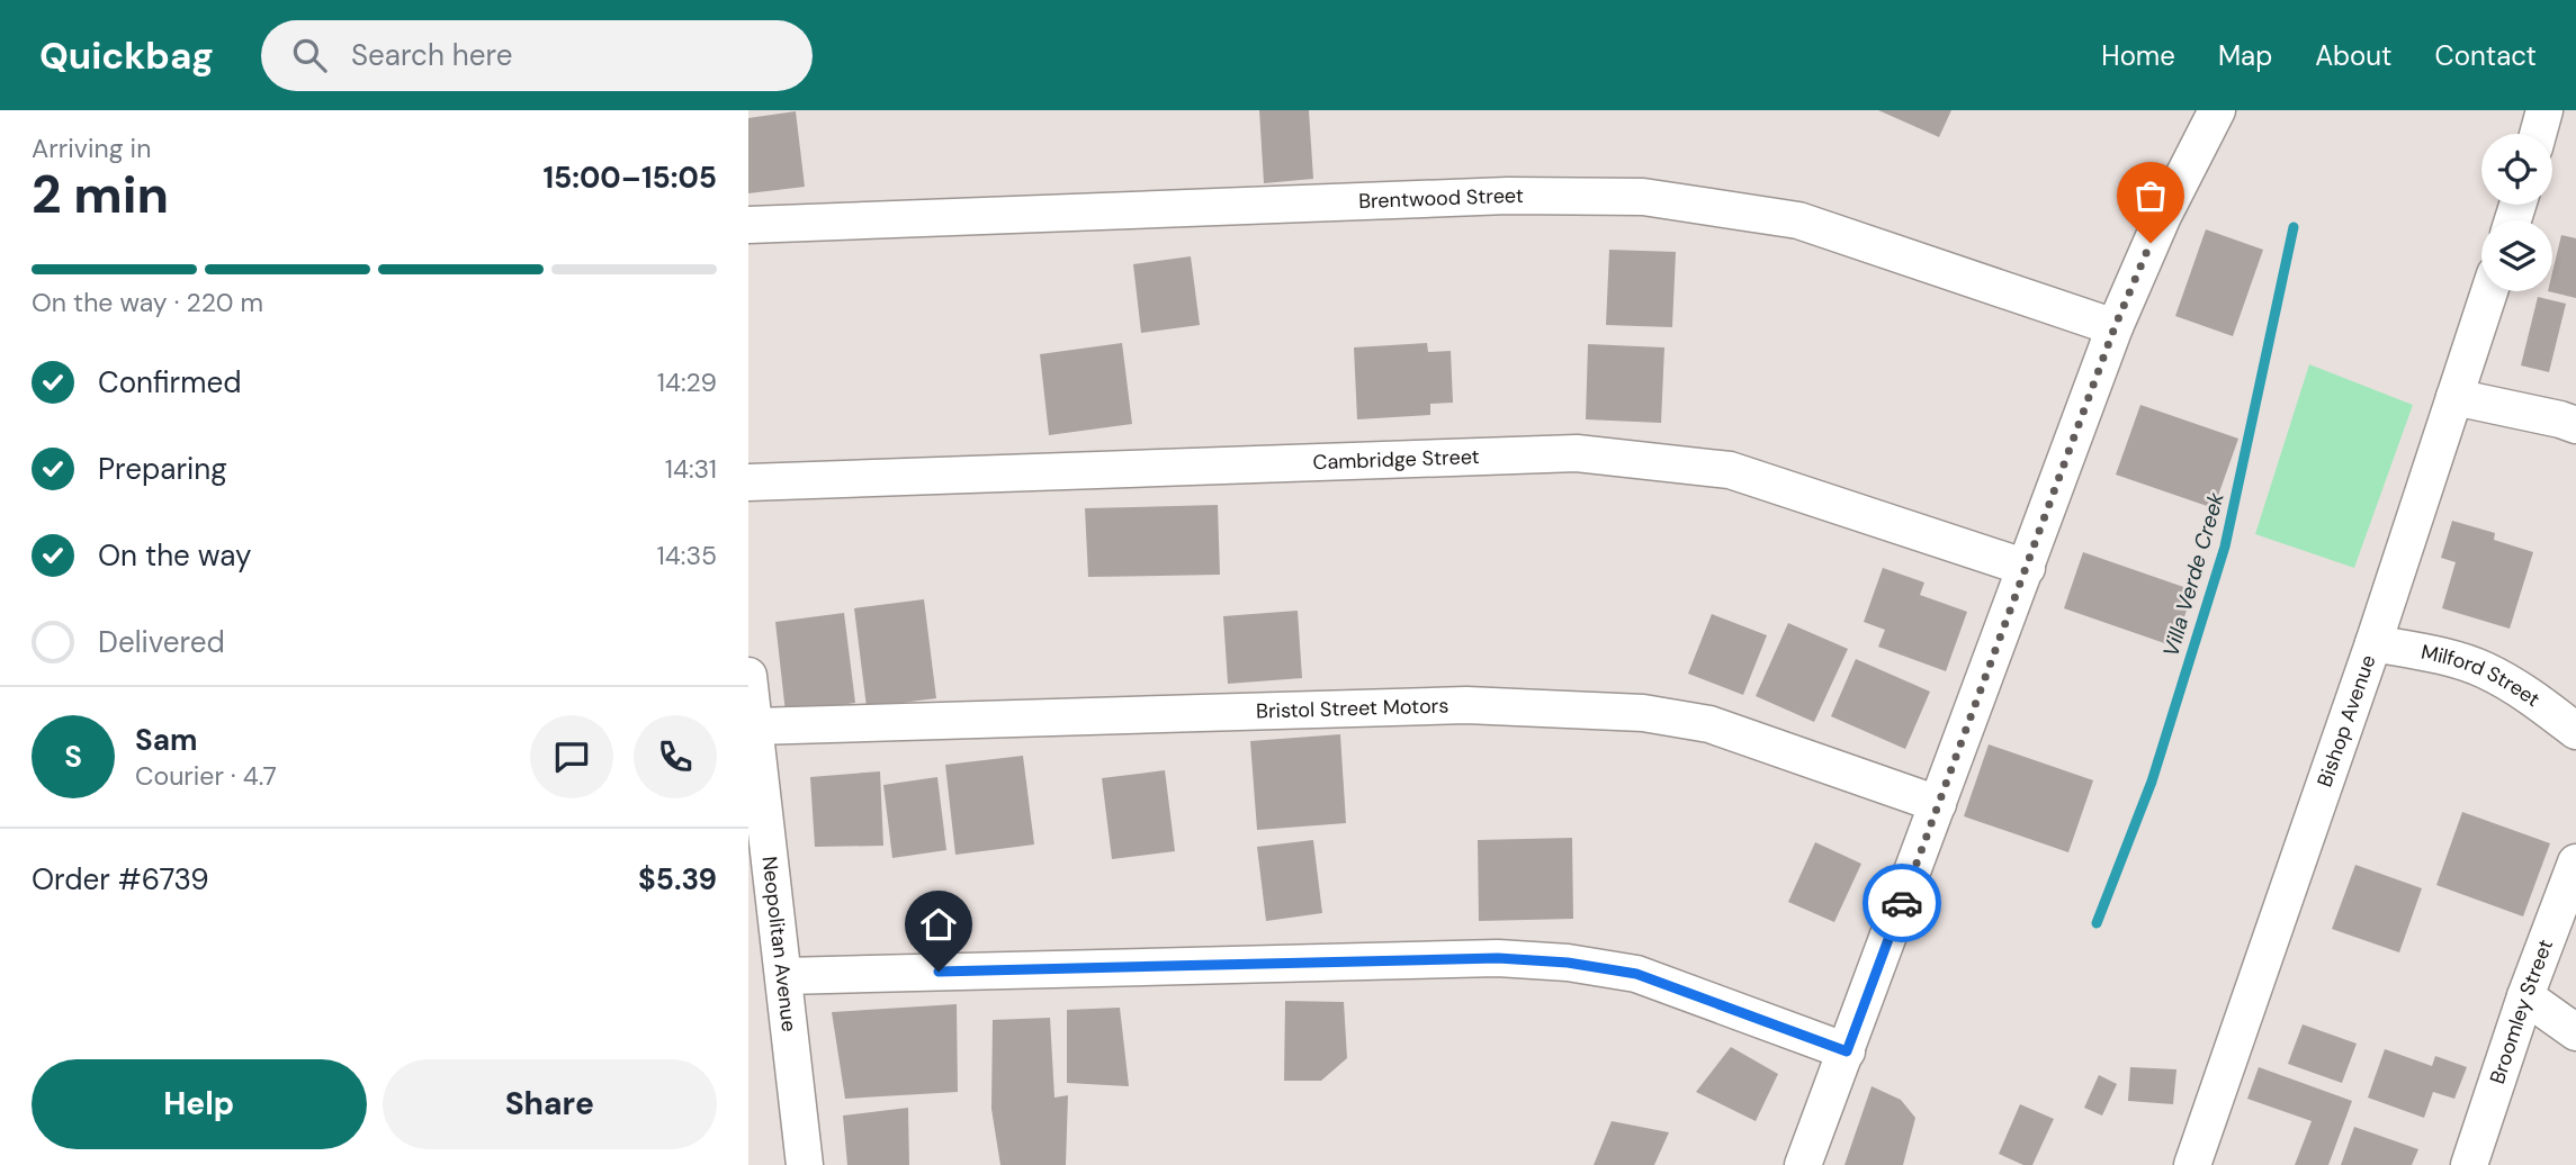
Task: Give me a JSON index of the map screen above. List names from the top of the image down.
{
  "streets": {
    "street": [
      "Brentwood Street",
      "Cambridge Street",
      "Milford Street",
      "Bristol Street Motors",
      "Bishop Avenue",
      "Neopolitan Avenue",
      "Broomley Street"
    ]
  },
  "crossings": [
    ["Milford Street", "Bishop Avenue"],
    ["Bristol Street Motors", "Neopolitan Avenue"]
  ],
  "water": ["Villa Verde Creek"],
  "page": {
    "header": "Quickbag",
    "search": "Search here",
    "nav": [
      "Home",
      "Map",
      "About",
      "Contact"
    ],
    "heading": ["2 min", "Arriving in", "15:00–15:05"],
    "panel": [
      "Sam",
      "Courier · 4.7",
      "Order #6739",
      "$5.39"
    ],
    "bar": "On the way · 220 m",
    "list": [
      ["Confirmed", "14:29"],
      ["Preparing", "14:31"],
      ["On the way", "14:35"],
      "Delivered"
    ],
    "round": "S",
    "buttons": ["Help", "Share"]
  }
}
